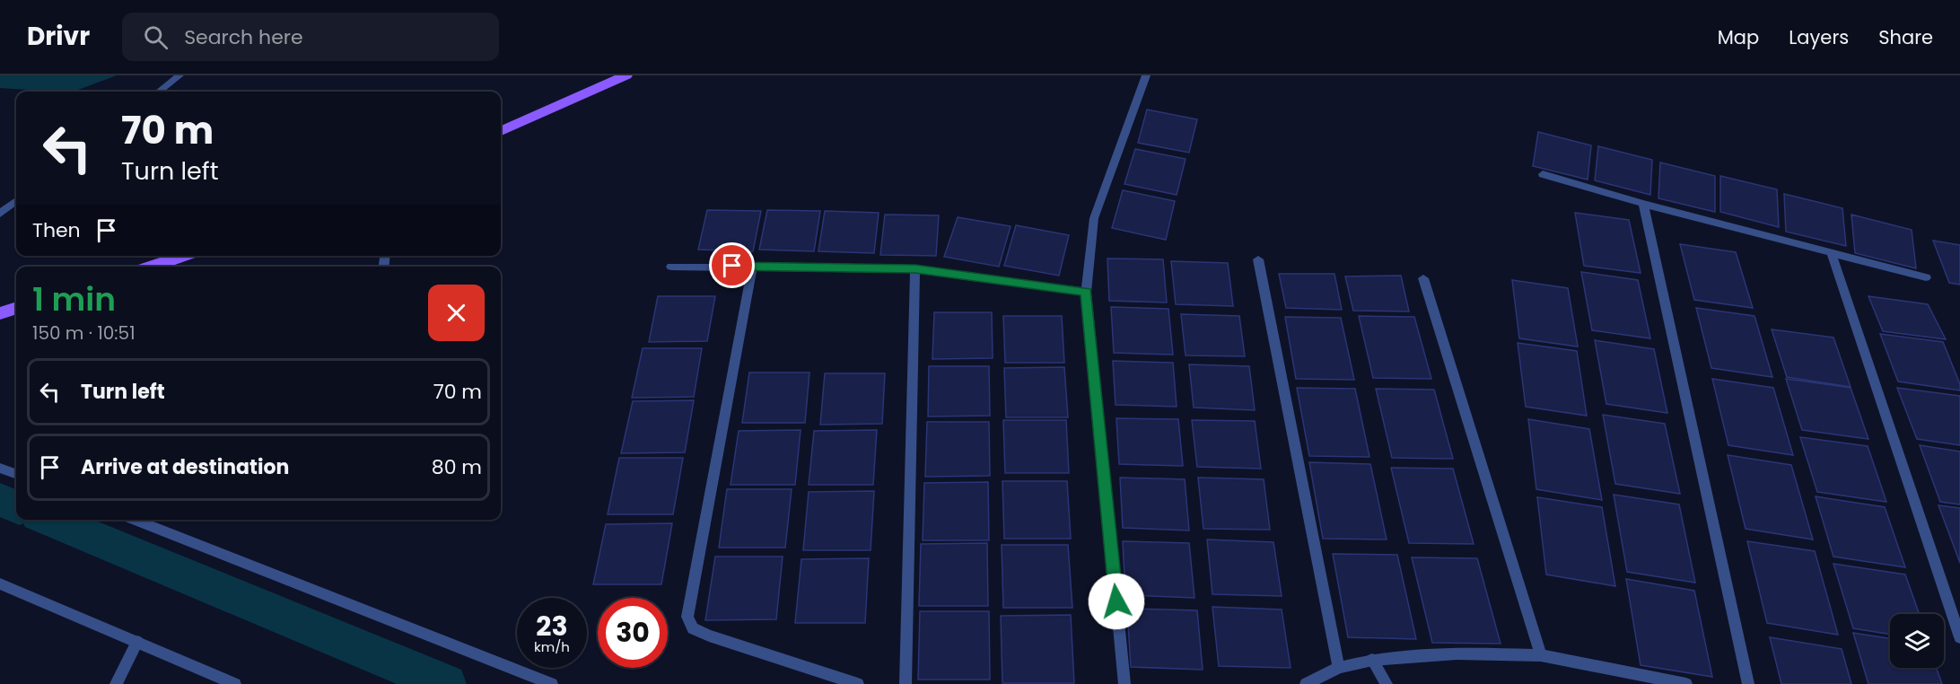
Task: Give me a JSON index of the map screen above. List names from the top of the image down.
{
  "page": {
    "header": "Drivr",
    "search": "Search here",
    "nav": ["Map", "Layers", "Share"],
    "turn": ["70 m", "Turn left"],
    "then": "Then",
    "heading": ["1 min", "150 m · 10:51"],
    "list": [
      {
        "name": "Turn left",
        "value": "70 m"
      },
      {
        "name": "Arrive at destination",
        "value": "80 m"
      }
    ],
    "speed": "23 km/h",
    "limit": "30"
  }
}
